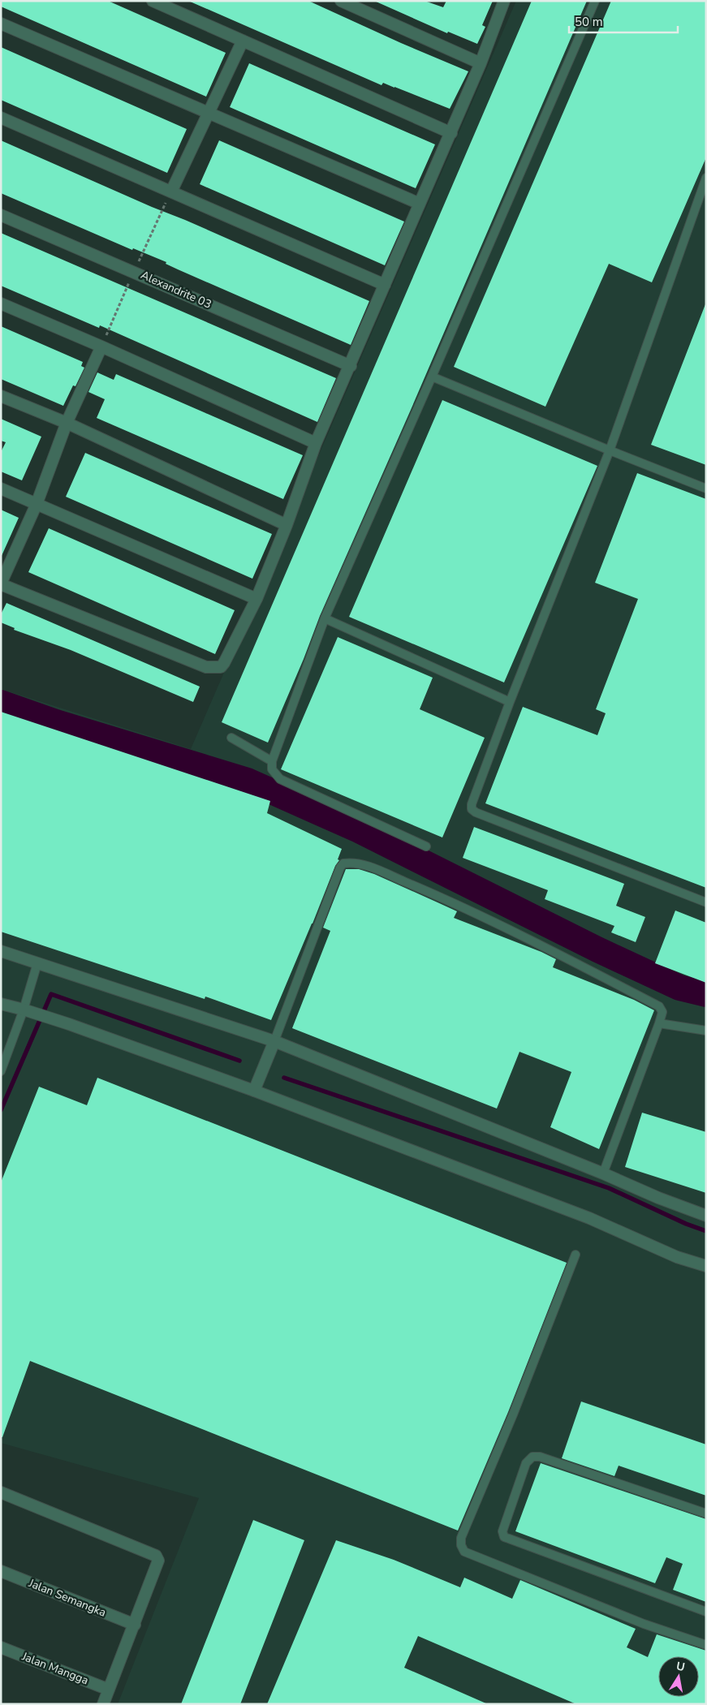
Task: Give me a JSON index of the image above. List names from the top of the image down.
{
  "streets": {
    "street": ["Alexandrite 03", "Jalan Semangka", "Jalan Mangga"]
  },
  "scale_bar": "50 m",
  "north": "top"
}
